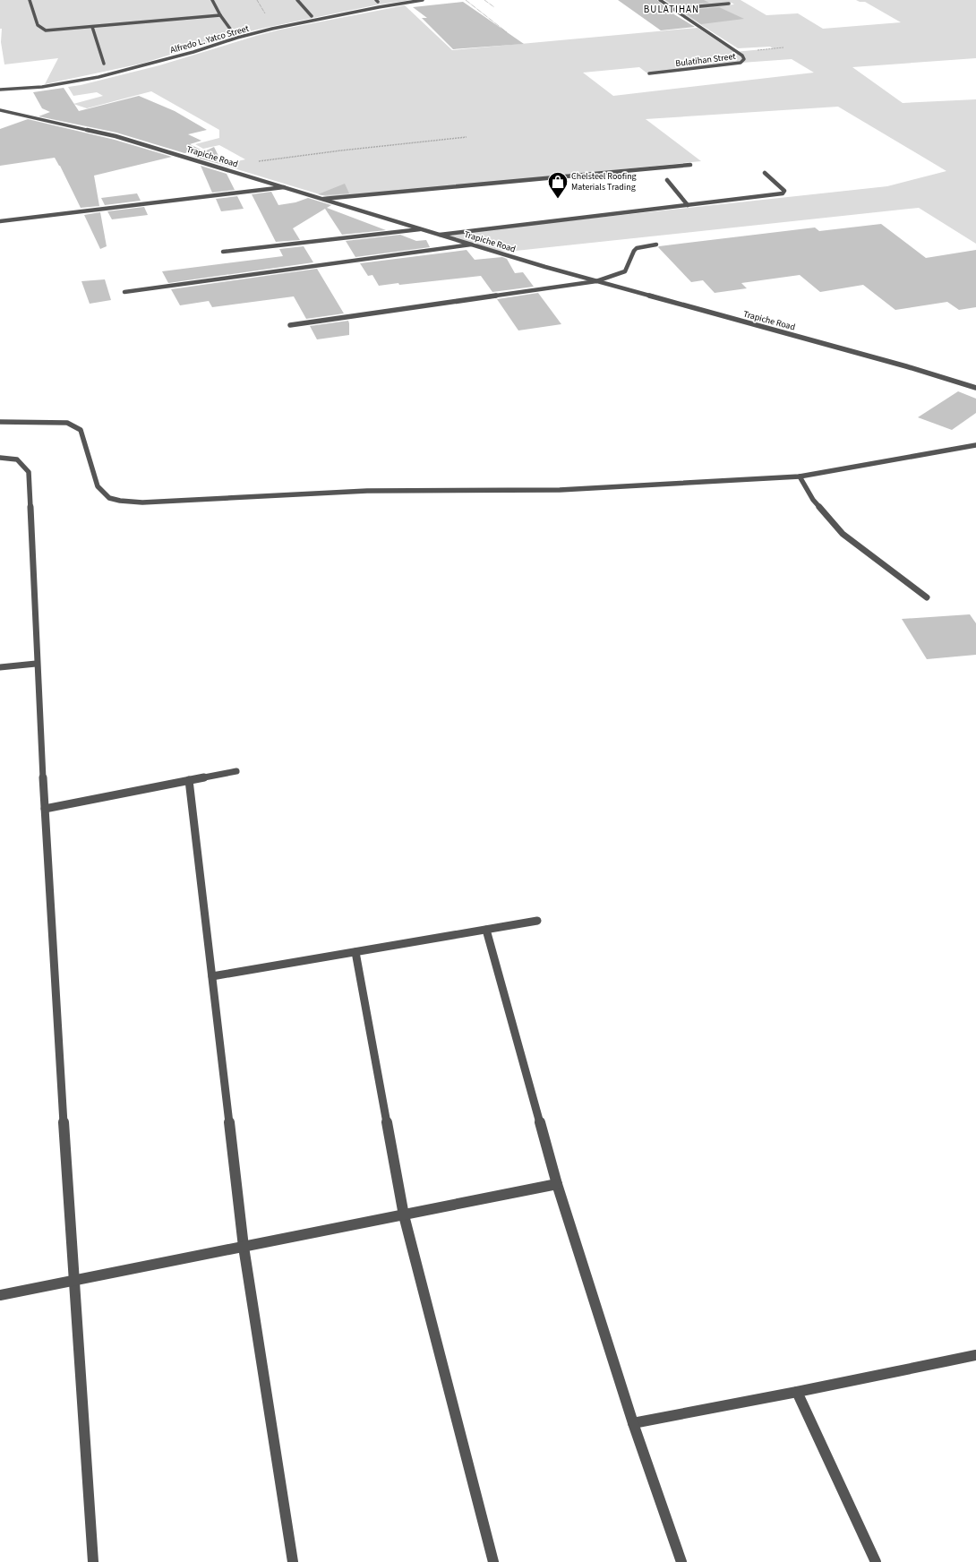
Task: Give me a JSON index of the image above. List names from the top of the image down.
{
  "streets": {
    "street": ["Alfredo L. Yatco Street", "Bulatihan Street", "Trapiche Road"]
  },
  "districts": ["BULATIHAN"],
  "places": {
    "shop": ["Chelsteel Roofing Materials Trading"]
  }
}
